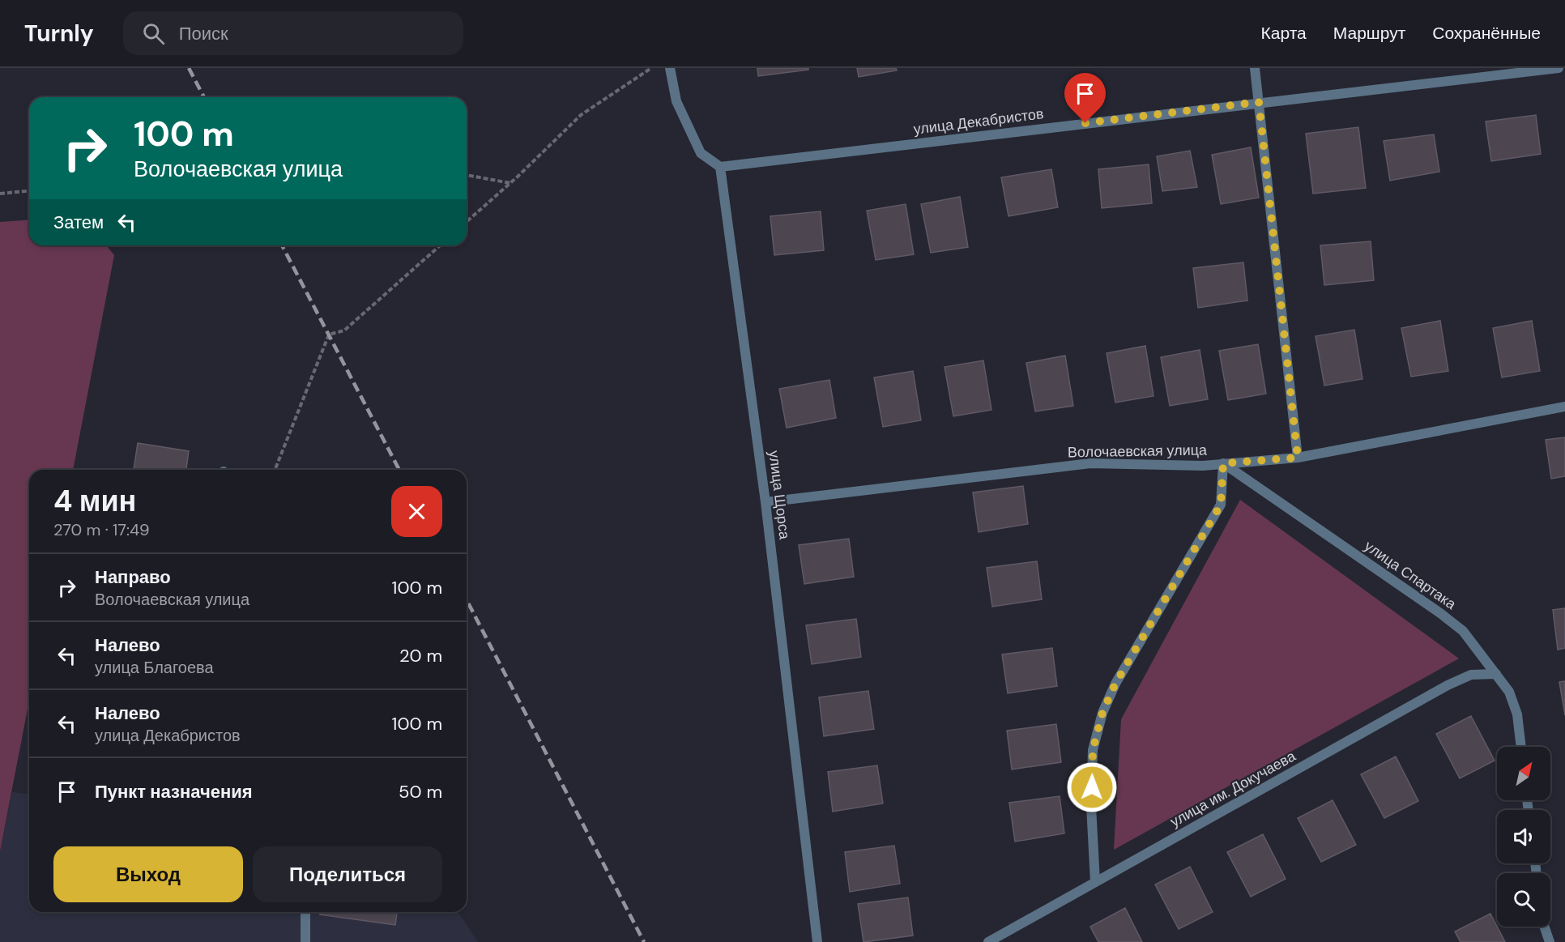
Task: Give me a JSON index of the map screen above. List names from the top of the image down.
{
  "streets": {
    "street": [
      "улица Декабристов",
      "Волочаевская улица",
      "улица Щорса",
      "улица Спартака",
      "улица им. Докучаева"
    ]
  },
  "crossings": [
    ["улица Декабристов", "улица Щорса"],
    ["Волочаевская улица", "улица Щорса"],
    ["Волочаевская улица", "улица Спартака"],
    ["улица Спартака", "улица им. Докучаева"]
  ],
  "north": "top right",
  "page": {
    "header": "Turnly",
    "search": "Поиск",
    "nav": ["Карта", "Маршрут", "Сохранённые"],
    "turn": ["100 m", "Волочаевская улица"],
    "then": "Затем",
    "heading": ["4 мин", "270 m · 17:49"],
    "list": [
      {
        "name": "Направо",
        "note": "Волочаевская улица",
        "value": "100 m"
      },
      {
        "name": "Налево",
        "note": "улица Благоева",
        "value": "20 m"
      },
      {
        "name": "Налево",
        "note": "улица Декабристов",
        "value": "100 m"
      },
      {
        "name": "Пункт назначения",
        "value": "50 m"
      }
    ],
    "buttons": ["Выход", "Поделиться"]
  }
}
